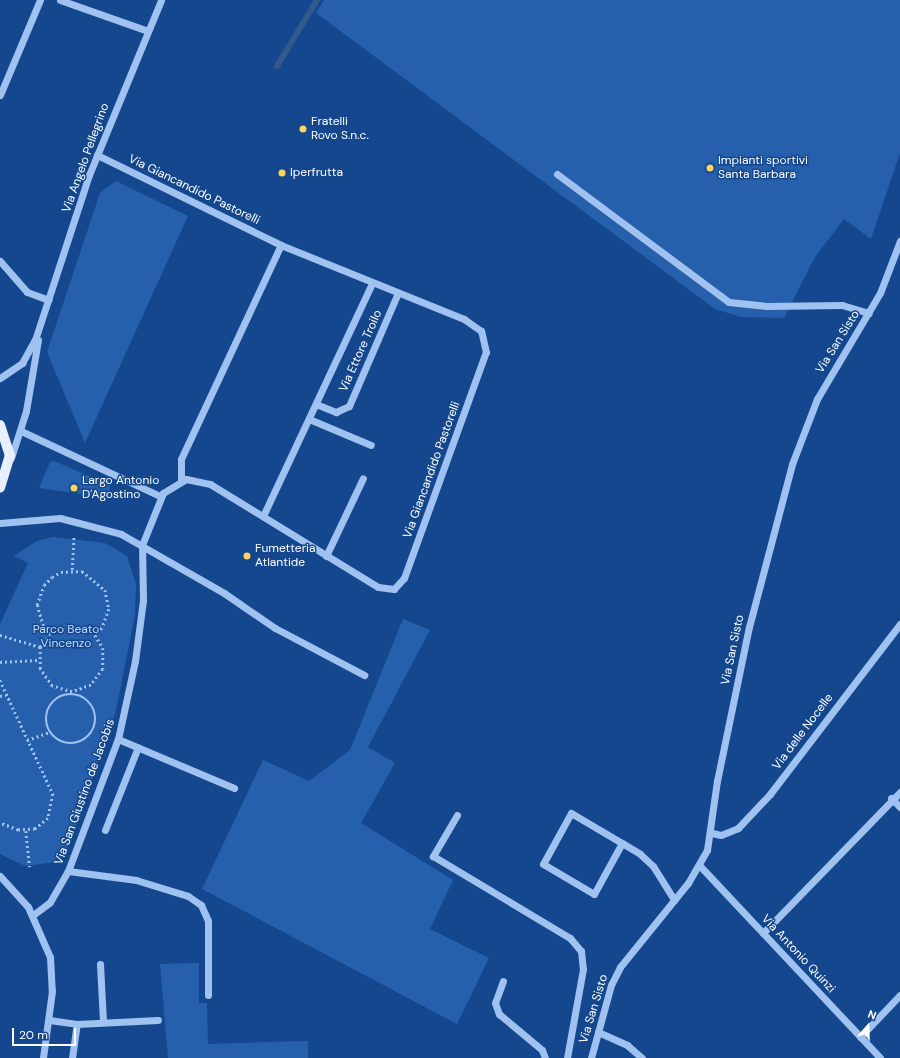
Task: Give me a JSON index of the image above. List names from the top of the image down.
{
  "streets": {
    "street": [
      "Via Angelo Pellegrino",
      "Via Giancandido Pastorelli",
      "Via San Sisto",
      "Via Ettore Troilo",
      "Via delle Nocelle",
      "Via San Giustino de Jacobis",
      "Via Antonio Quinzi"
    ]
  },
  "crossings": [
    ["Via Angelo Pellegrino", "Via Giancandido Pastorelli"],
    ["Via Giancandido Pastorelli", "Via Ettore Troilo"],
    ["Via San Sisto", "Via delle Nocelle"],
    ["Via San Sisto", "Via Antonio Quinzi"]
  ],
  "parks": ["Parco Beato Vincenzo"],
  "places": [
    "Fratelli Rovo S.n.c.",
    "Impianti sportivi Santa Barbara",
    "Iperfrutta",
    "Largo Antonio D'Agostino",
    "Fumetteria Atlantide"
  ],
  "scale_bar": "20 m",
  "north": "top"
}
